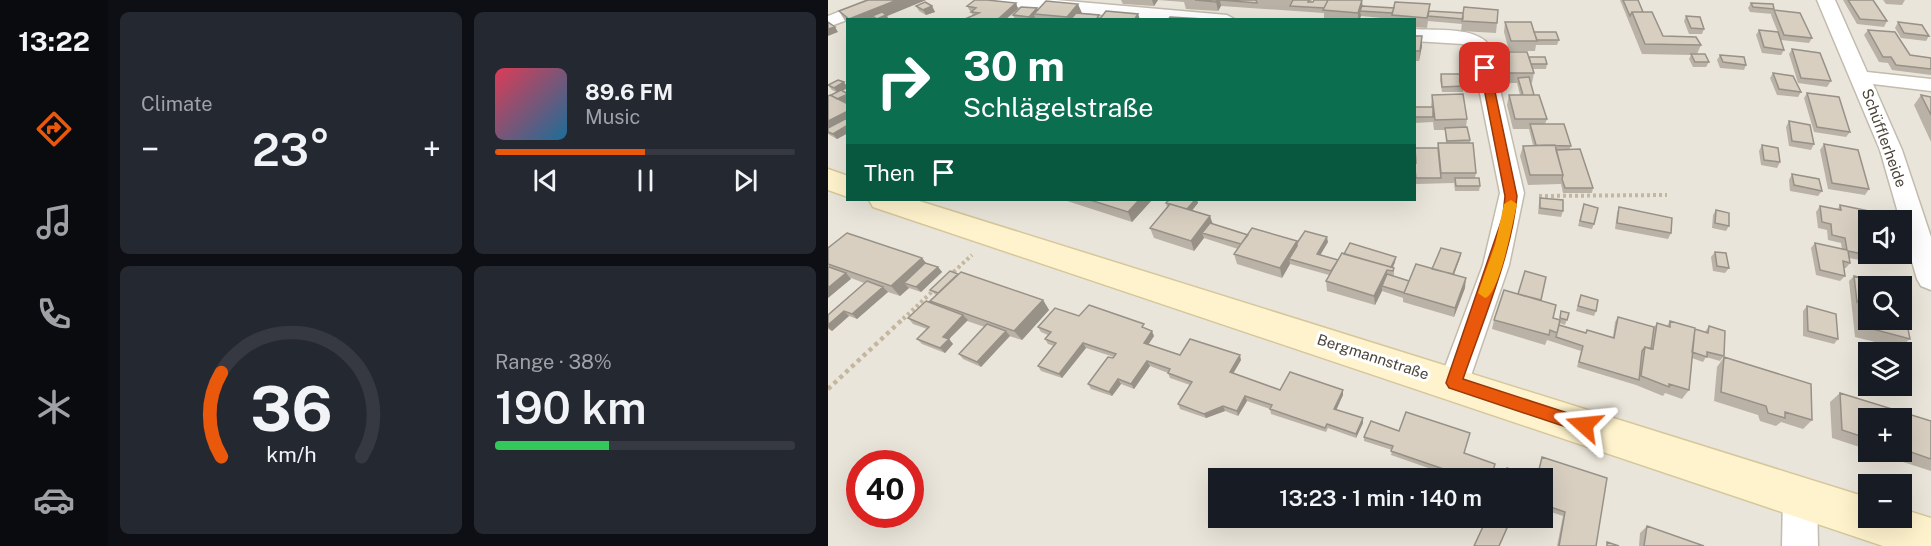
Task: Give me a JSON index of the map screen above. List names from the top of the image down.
{
  "streets": {
    "street": ["Schüfflerheide", "Bergmannstraße"]
  },
  "page": {
    "tabs": "13:22",
    "tile": [
      "Climate",
      ["Range · 38%", "190 km"]
    ],
    "turn": ["30 m", "Schlägelstraße"],
    "song": ["89.6 FM", "Music"],
    "heat": ["−", "23°", "+"],
    "then": "Then",
    "map_buttons": ["+", "−"],
    "limit": "40",
    "trip": "13:23 · 1 min · 140 m",
    "gauge": ["36", "km/h"]
  }
}
